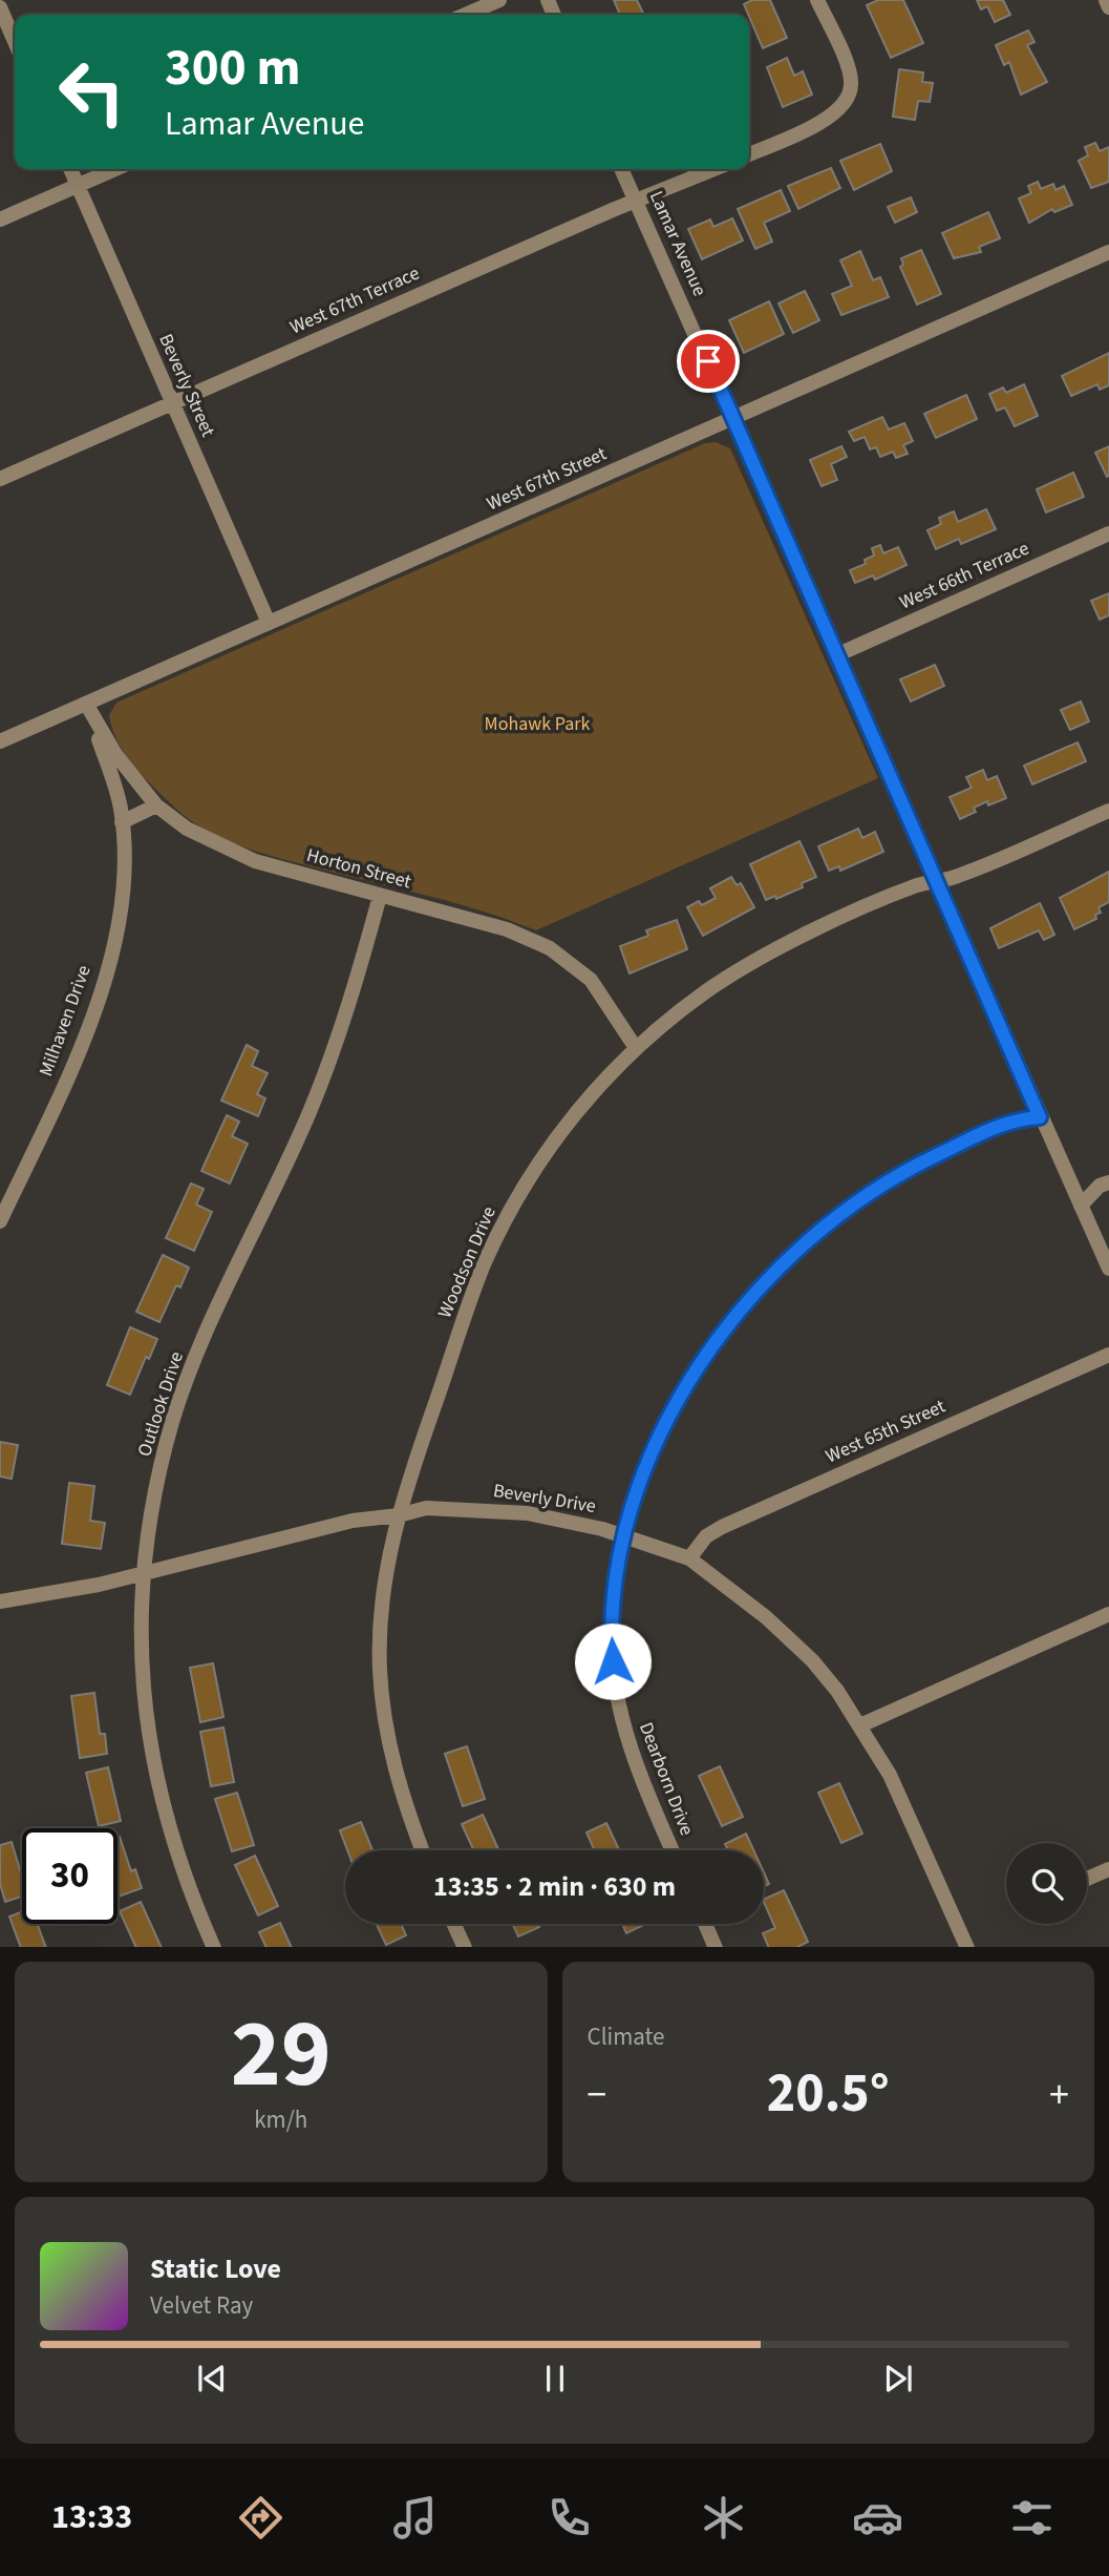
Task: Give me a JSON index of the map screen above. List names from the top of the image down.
{
  "streets": {
    "street": [
      "Lamar Avenue",
      "West 67th Terrace",
      "Beverly Street",
      "West 67th Street",
      "West 66th Terrace",
      "Horton Street",
      "Milhaven Drive",
      "Woodson Drive",
      "Outlook Drive",
      "West 65th Street",
      "Beverly Drive",
      "Dearborn Drive"
    ]
  },
  "crossings": [
    ["Lamar Avenue", "West 67th Terrace"],
    ["Lamar Avenue", "West 67th Street"],
    ["Lamar Avenue", "West 66th Terrace"],
    ["Lamar Avenue", "Woodson Drive"],
    ["Lamar Avenue", "Dearborn Drive"],
    ["West 67th Terrace", "Beverly Street"],
    ["Beverly Street", "West 67th Street"],
    ["West 67th Street", "Horton Street"],
    ["West 67th Street", "Milhaven Drive"],
    ["Horton Street", "Milhaven Drive"],
    ["Horton Street", "Woodson Drive"],
    ["Horton Street", "Outlook Drive"],
    ["Woodson Drive", "Beverly Drive"],
    ["Outlook Drive", "Beverly Drive"],
    ["West 65th Street", "Beverly Drive"],
    ["Beverly Drive", "Dearborn Drive"]
  ],
  "parks": ["Mohawk Park"],
  "page": {
    "turn": ["300 m", "Lamar Avenue"],
    "limit": "30",
    "trip": "13:35 · 2 min · 630 m",
    "tile": [
      ["29", "km/h"],
      "Climate"
    ],
    "heat": ["−", "20.5°", "+"],
    "song": ["Static Love", "Velvet Ray"],
    "tabs": "13:33"
  }
}
